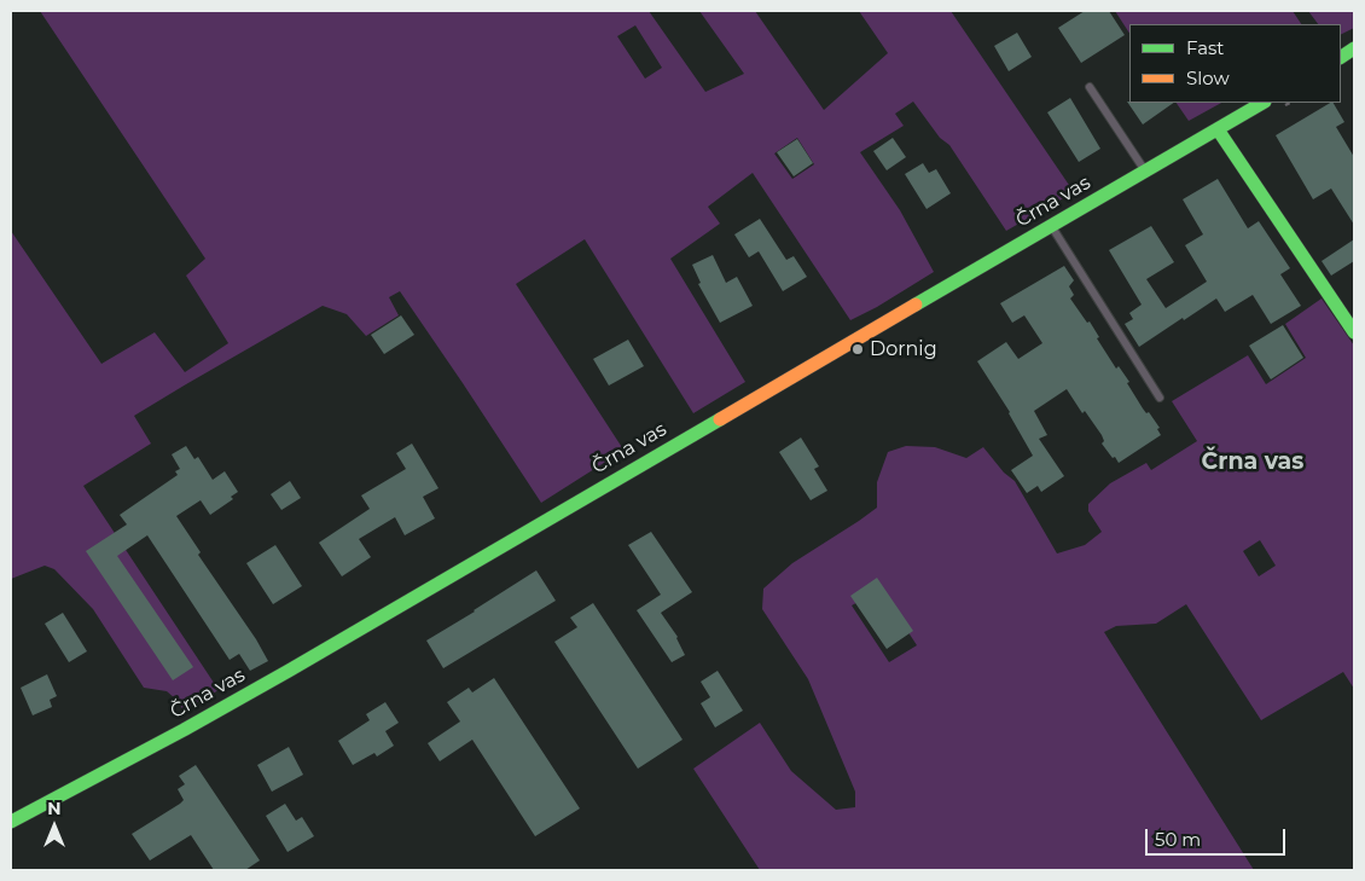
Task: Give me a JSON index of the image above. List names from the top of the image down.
{
  "streets": {
    "street": ["Črna vas"]
  },
  "districts": ["Črna vas"],
  "places": ["Dornig"],
  "legend": ["Fast", "Slow"],
  "scale_bar": "50 m",
  "north": "top"
}
